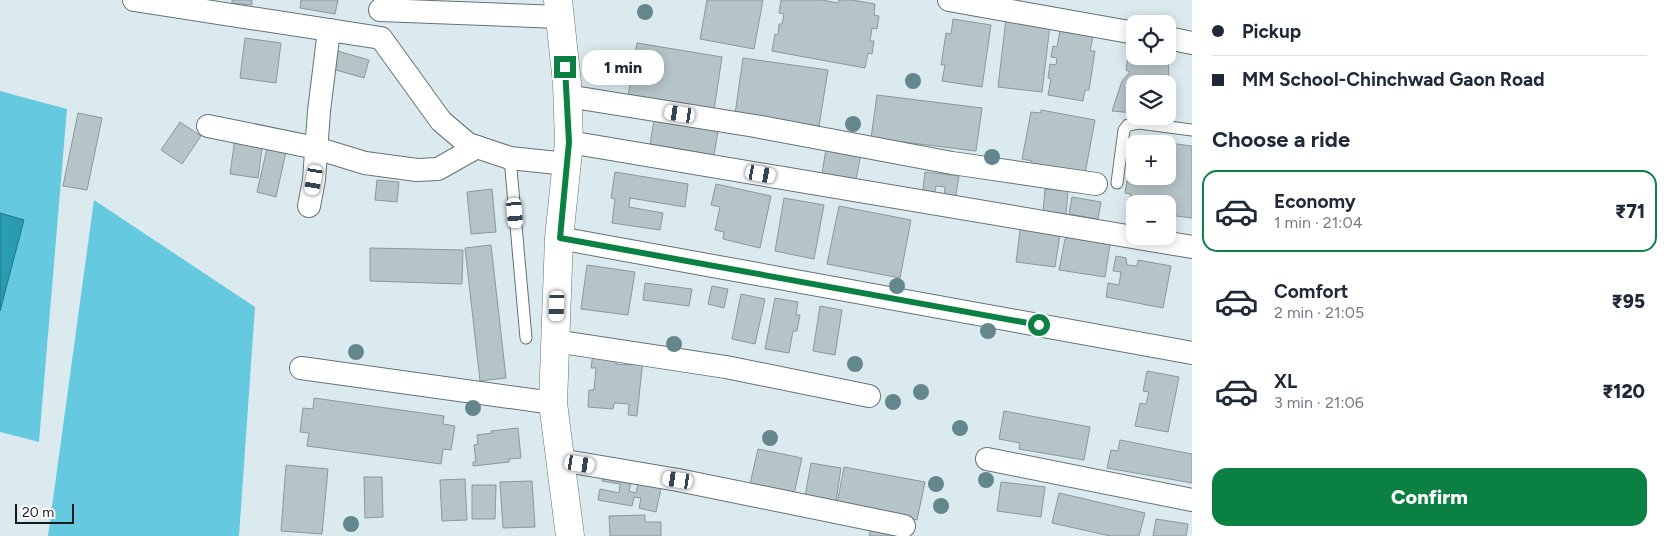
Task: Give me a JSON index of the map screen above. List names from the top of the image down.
{
  "scale_bar": "20 m",
  "page": {
    "banner": ["Pickup", "MM School-Chinchwad Gaon Road"],
    "map_buttons": ["+", "−"],
    "bubble": "1 min",
    "heading": "Choose a ride",
    "list": [
      {
        "name": "Economy",
        "note": "1 min · 21:04",
        "value": "₹71"
      },
      {
        "name": "Comfort",
        "note": "2 min · 21:05",
        "value": "₹95"
      },
      {
        "name": "XL",
        "note": "3 min · 21:06",
        "value": "₹120"
      }
    ],
    "buttons": "Confirm",
    "scale": "20 m"
  }
}
